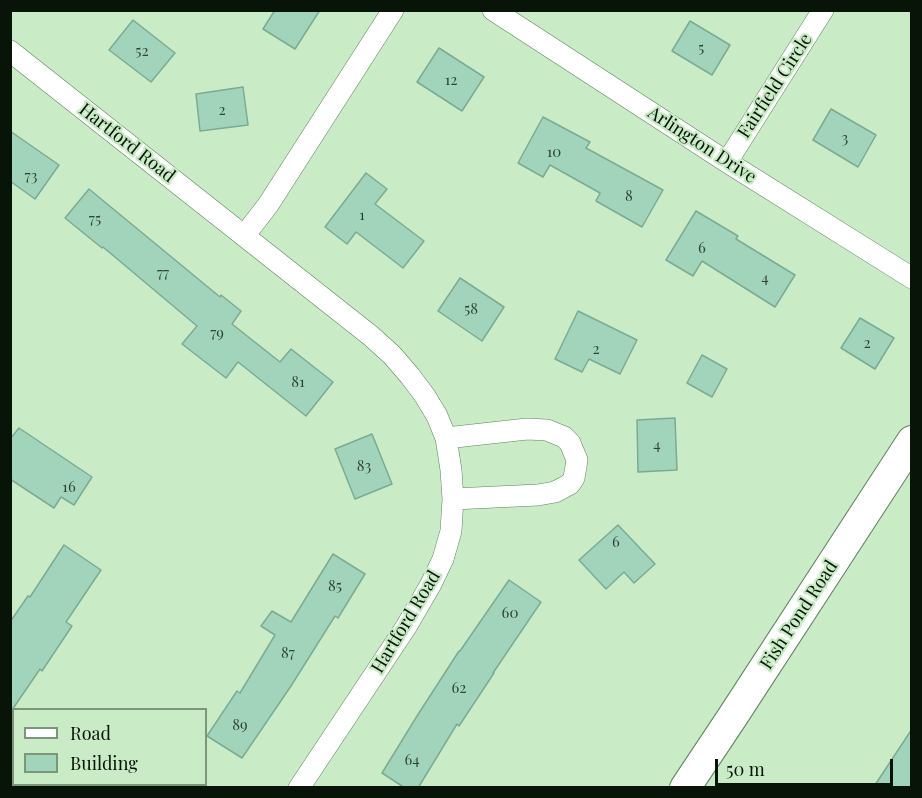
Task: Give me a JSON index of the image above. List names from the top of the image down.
{
  "streets": {
    "street": [
      "Fairfield Circle",
      "Hartford Road",
      "Arlington Drive",
      "Fish Pond Road"
    ]
  },
  "crossings": [
    ["Fairfield Circle", "Arlington Drive"]
  ],
  "house_numbers": [
    "5",
    "52",
    "12",
    "2",
    "3",
    "10",
    "73",
    "8",
    "1",
    "75",
    "6",
    "77",
    "4",
    "58",
    "79",
    "2",
    "2",
    "81",
    "4",
    "83",
    "16",
    "6",
    "85",
    "60",
    "87",
    "62",
    "89",
    "64"
  ],
  "legend": ["Road", "Building"],
  "scale_bar": "50 m"
}
